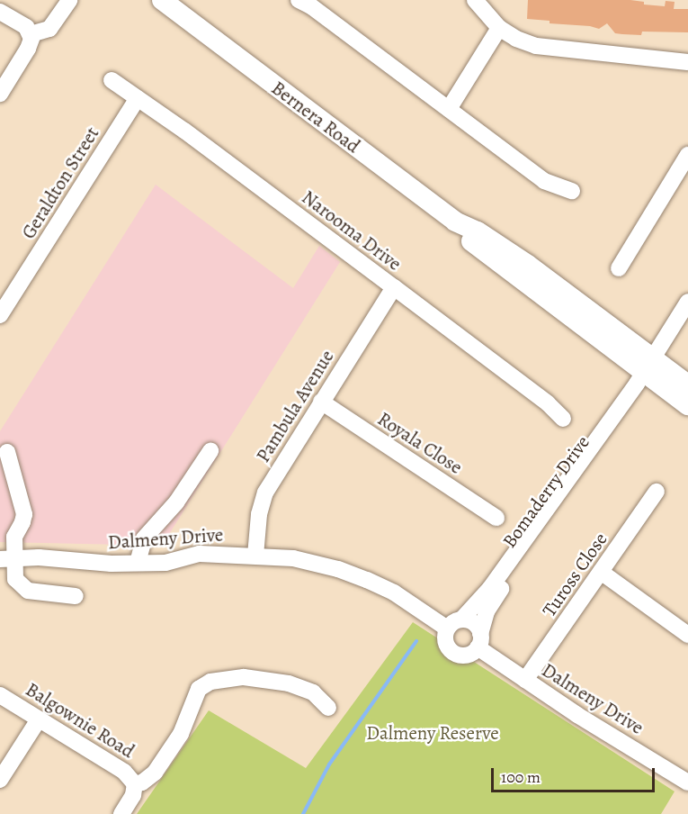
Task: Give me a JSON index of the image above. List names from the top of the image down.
{
  "streets": {
    "main road": ["Bernera Road"],
    "street": [
      "Geraldton Street",
      "Narooma Drive",
      "Pambula Avenue",
      "Royala Close",
      "Bomaderry Drive",
      "Dalmeny Drive",
      "Tuross Close",
      "Balgownie Road"
    ]
  },
  "crossings": [
    ["Bernera Road", "Bomaderry Drive"],
    ["Geraldton Street", "Narooma Drive"],
    ["Narooma Drive", "Pambula Avenue"],
    ["Pambula Avenue", "Royala Close"],
    ["Pambula Avenue", "Dalmeny Drive"],
    ["Bomaderry Drive", "Dalmeny Drive"],
    ["Dalmeny Drive", "Tuross Close"]
  ],
  "parks": ["Dalmeny Reserve"],
  "scale_bar": "100 m"
}
